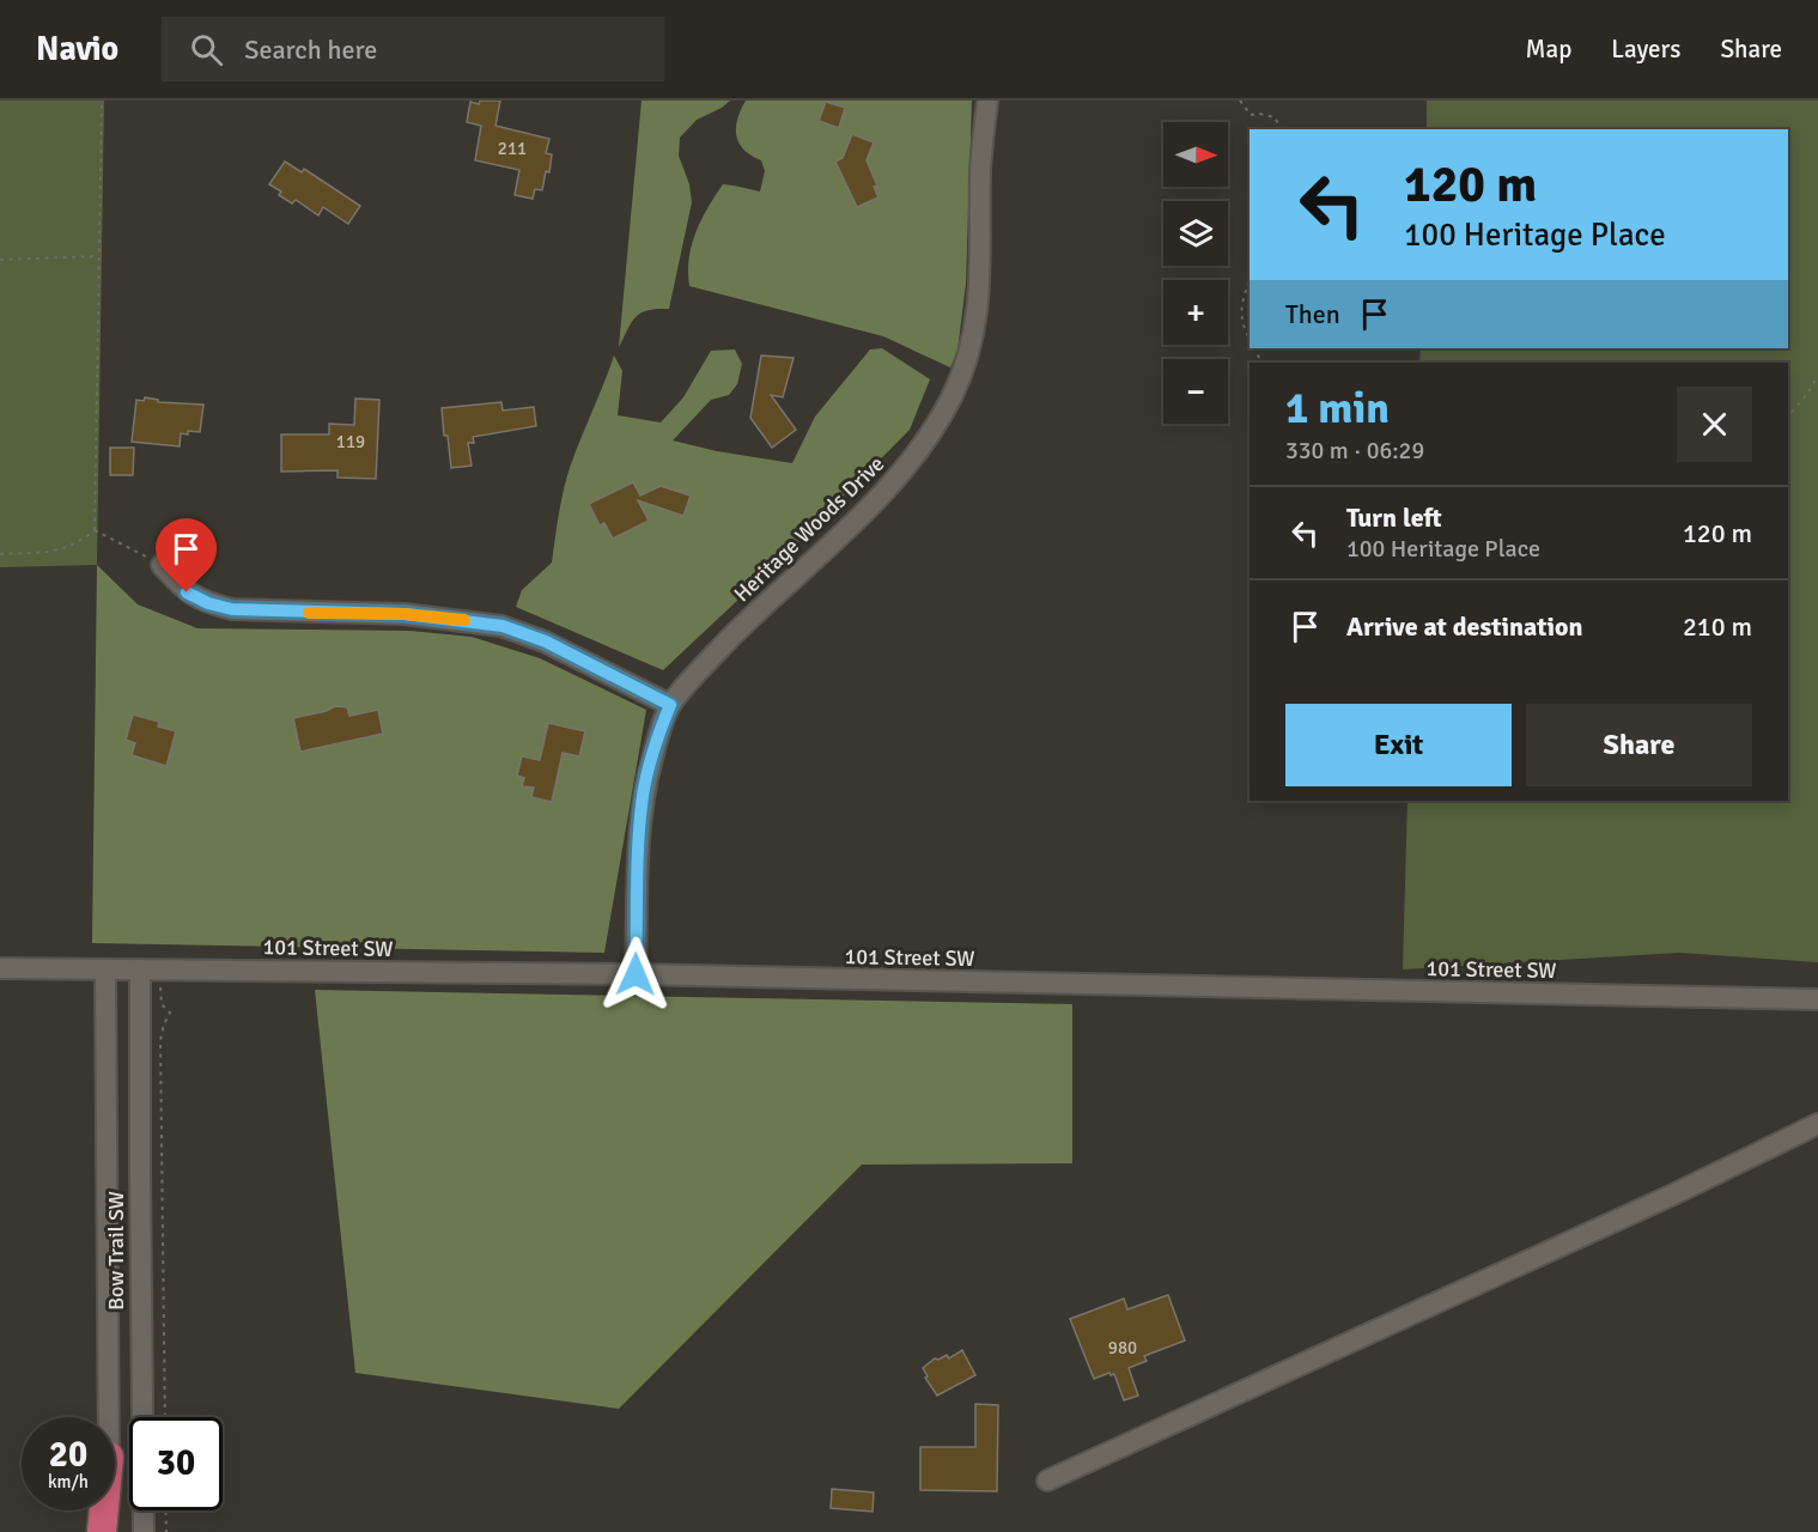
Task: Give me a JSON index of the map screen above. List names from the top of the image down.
{
  "streets": {
    "street": ["Heritage Woods Drive", "101 Street SW", "Bow Trail SW"]
  },
  "crossings": [
    ["Heritage Woods Drive", "101 Street SW"],
    ["101 Street SW", "Bow Trail SW"]
  ],
  "house_numbers": ["211", "119", "980"],
  "north": "right",
  "page": {
    "header": "Navio",
    "search": "Search here",
    "nav": ["Map", "Layers", "Share"],
    "map_buttons": ["+", "−"],
    "turn": ["120 m", "100 Heritage Place"],
    "then": "Then",
    "heading": ["1 min", "330 m · 06:29"],
    "list": [
      {
        "name": "Turn left",
        "note": "100 Heritage Place",
        "value": "120 m"
      },
      {
        "name": "Arrive at destination",
        "value": "210 m"
      }
    ],
    "buttons": ["Exit", "Share"],
    "speed": "20 km/h",
    "limit": "30"
  }
}
